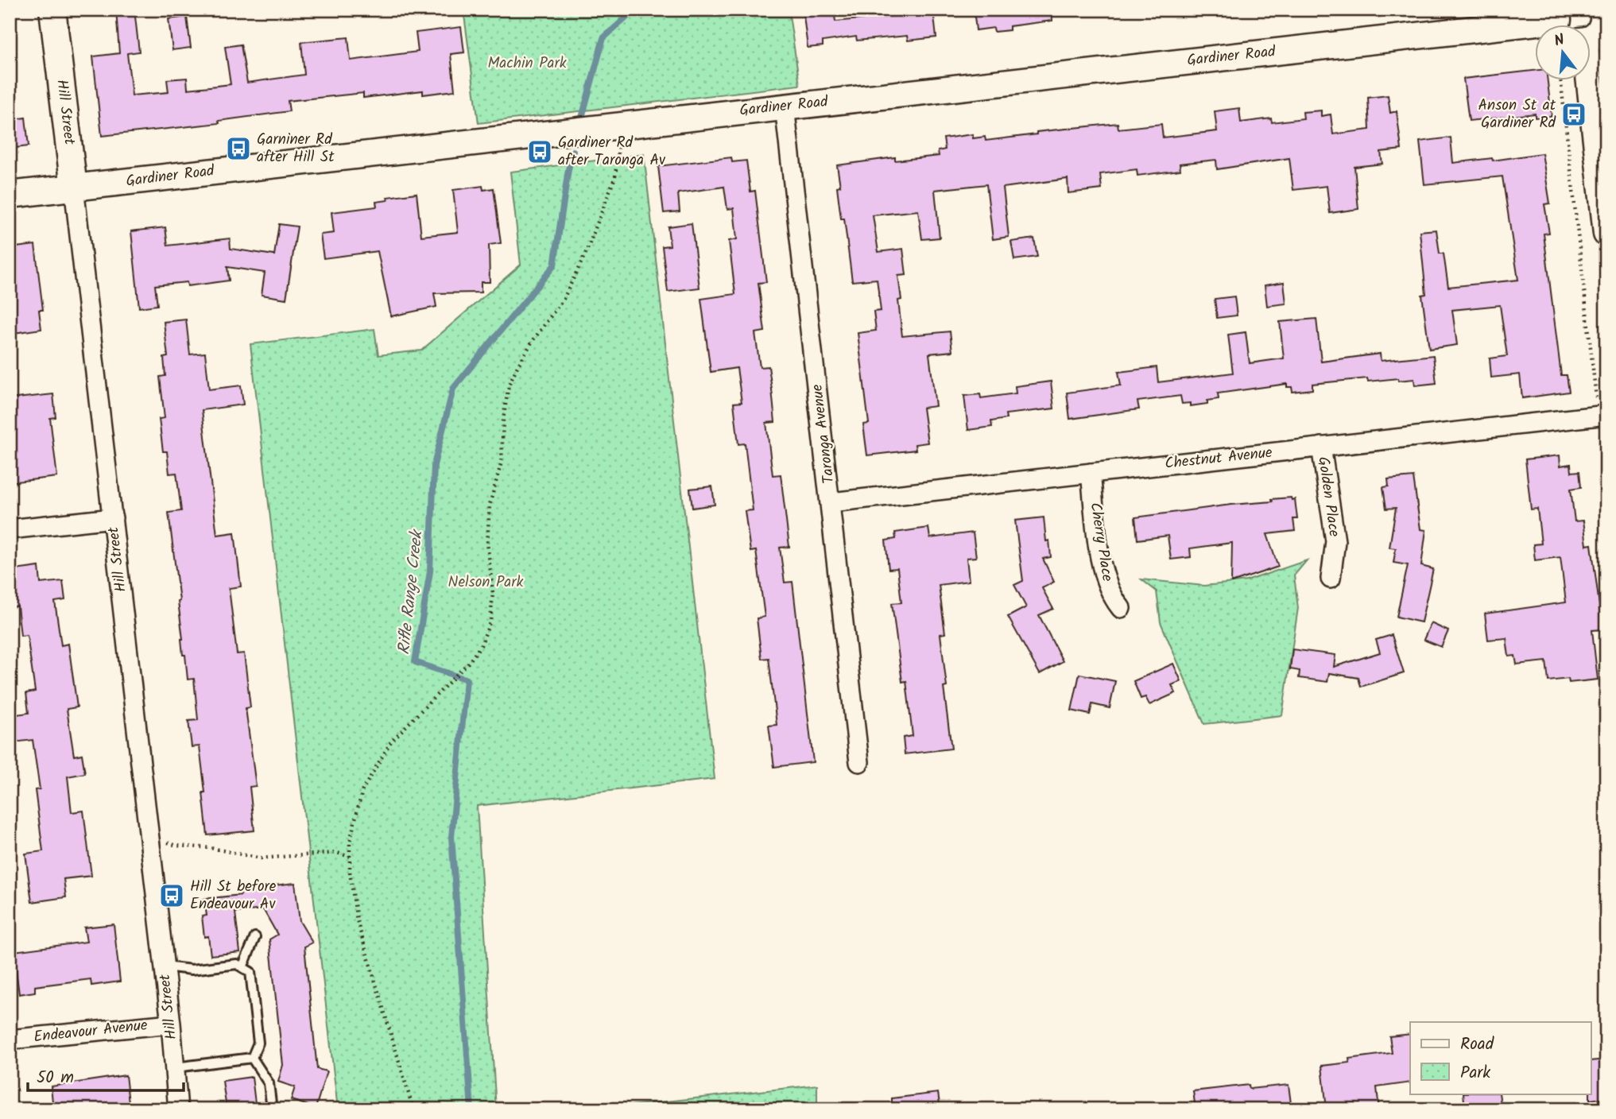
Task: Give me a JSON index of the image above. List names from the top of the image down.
{
  "streets": {
    "street": [
      "Gardiner Road",
      "Hill Street",
      "Taronga Avenue",
      "Chestnut Avenue",
      "Golden Place",
      "Cherry Place",
      "Endeavour Avenue"
    ]
  },
  "crossings": [
    ["Gardiner Road", "Hill Street"],
    ["Gardiner Road", "Taronga Avenue"],
    ["Hill Street", "Endeavour Avenue"],
    ["Taronga Avenue", "Chestnut Avenue"],
    ["Chestnut Avenue", "Golden Place"],
    ["Chestnut Avenue", "Cherry Place"]
  ],
  "water": ["Rifle Range Creek"],
  "parks": ["Machin Park", "Nelson Park"],
  "places": {
    "bus stop": [
      "Anson St at Gardiner Rd",
      "Garniner Rd after Hill St",
      "Gardiner Rd after Taronga Av",
      "Hill St before Endeavour Av"
    ]
  },
  "legend": ["Road", "Park"],
  "scale_bar": "50 m",
  "north": "top"
}
